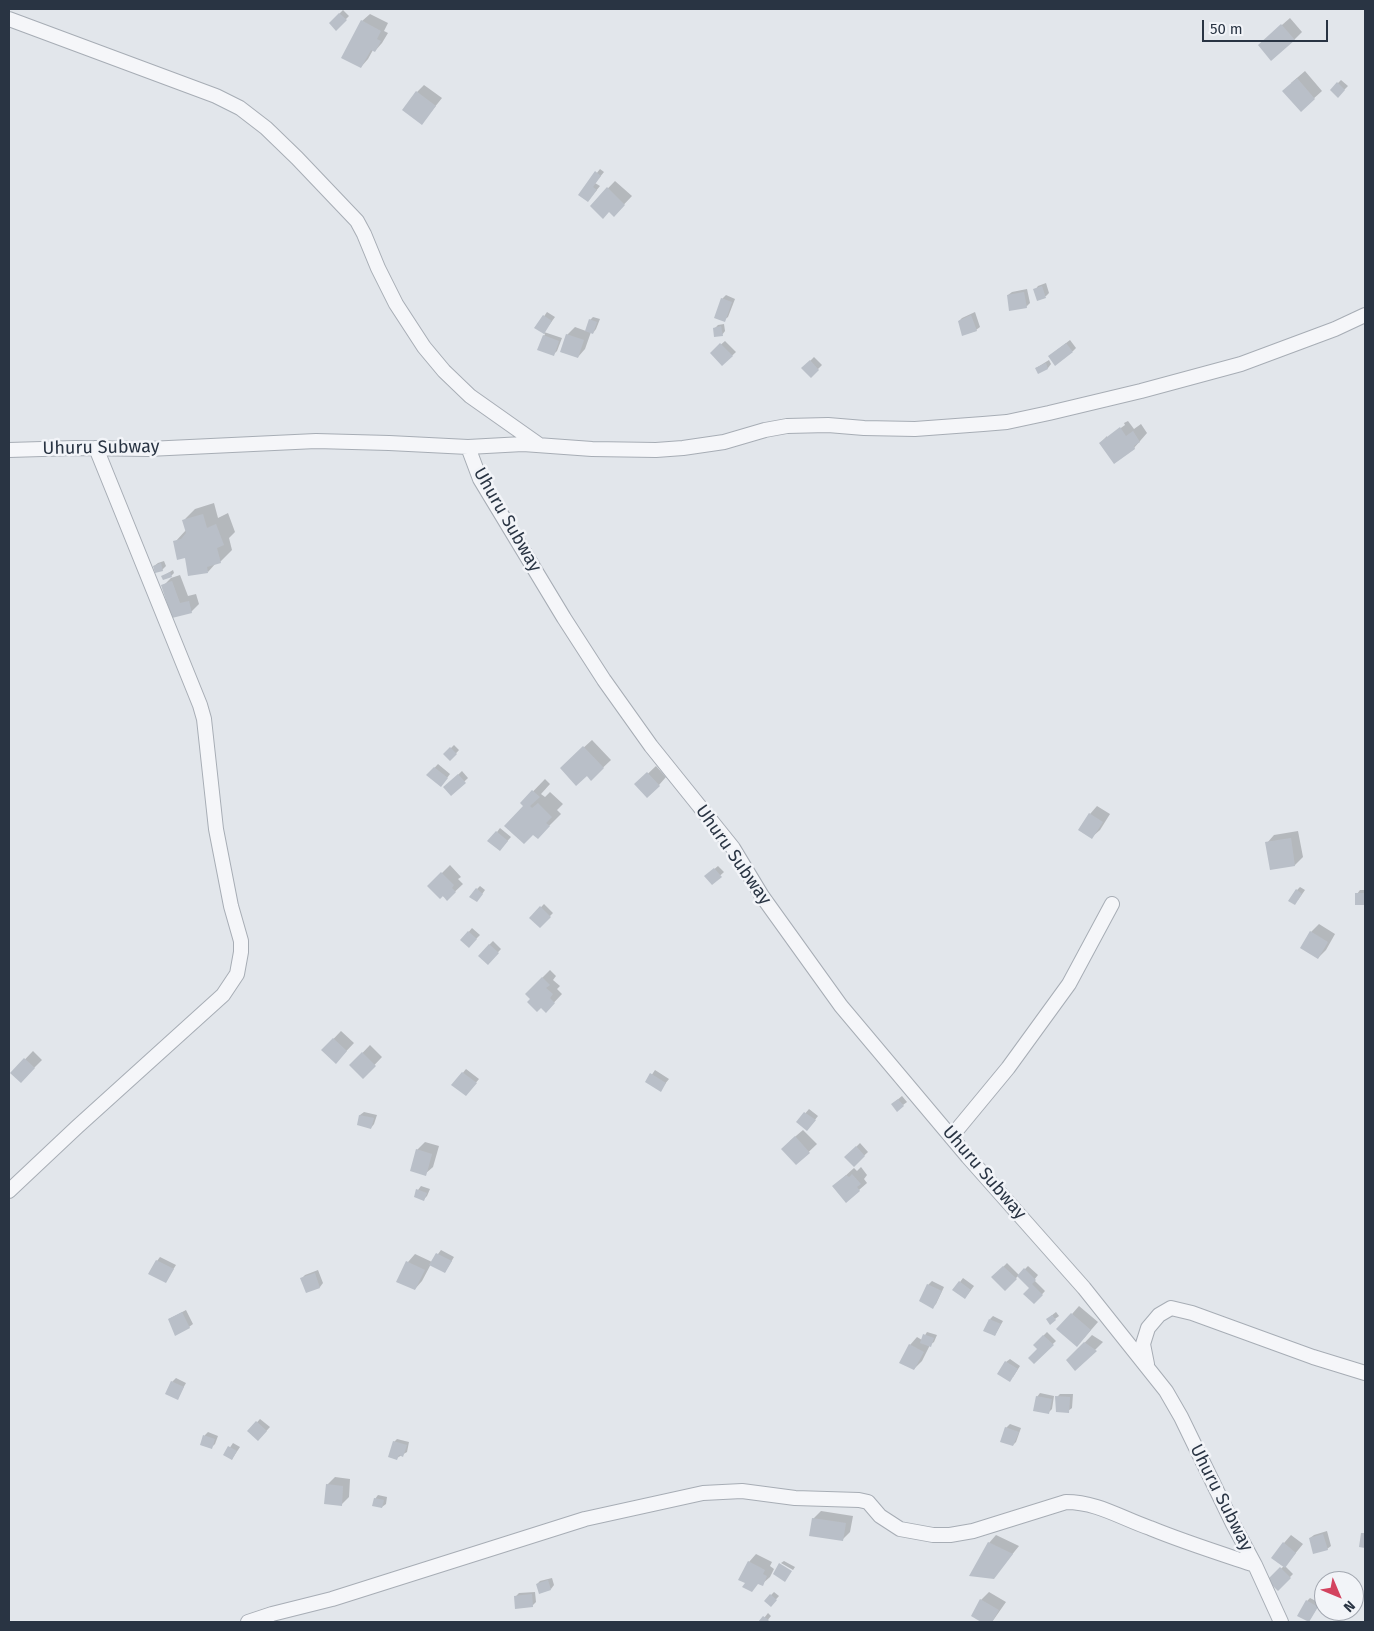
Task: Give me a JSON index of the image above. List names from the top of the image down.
{
  "streets": {
    "street": ["Uhuru Subway"]
  },
  "scale_bar": "50 m",
  "north": "bottom right"
}
